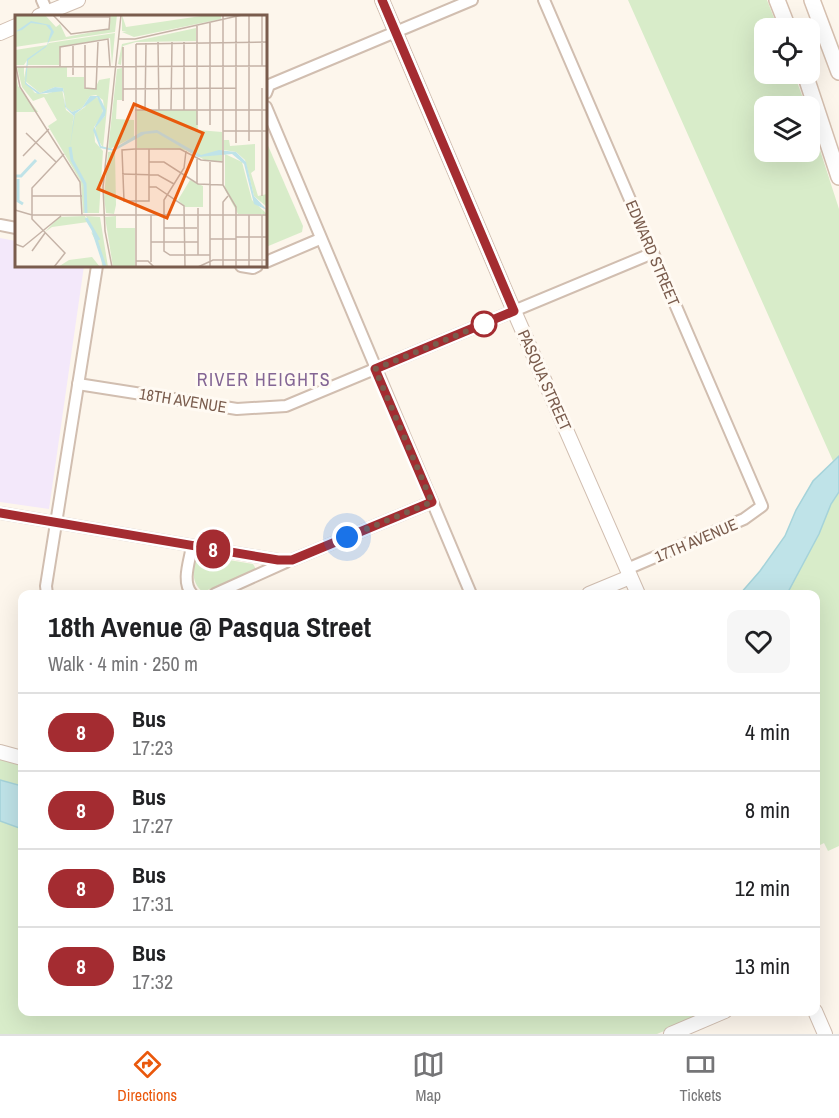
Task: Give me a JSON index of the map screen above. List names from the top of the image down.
{
  "streets": {
    "street": [
      "EDWARD STREET",
      "PASQUA STREET",
      "18TH AVENUE",
      "17TH AVENUE"
    ]
  },
  "crossings": [
    ["EDWARD STREET", "18TH AVENUE"],
    ["EDWARD STREET", "17TH AVENUE"],
    ["PASQUA STREET", "18TH AVENUE"],
    ["PASQUA STREET", "17TH AVENUE"]
  ],
  "districts": ["RIVER HEIGHTS"],
  "lines": ["bus line 8"],
  "page": {
    "on_map": "8",
    "heading": ["18th Avenue @ Pasqua Street", "Walk · 4 min · 250 m"],
    "list": [
      {
        "mark": "8",
        "name": "Bus",
        "note": "17:23",
        "value": "4 min"
      },
      {
        "mark": "8",
        "name": "Bus",
        "note": "17:27",
        "value": "8 min"
      },
      {
        "mark": "8",
        "name": "Bus",
        "note": "17:31",
        "value": "12 min"
      },
      {
        "mark": "8",
        "name": "Bus",
        "note": "17:32",
        "value": "13 min"
      }
    ],
    "tabs": ["Directions", "Map", "Tickets"]
  }
}
